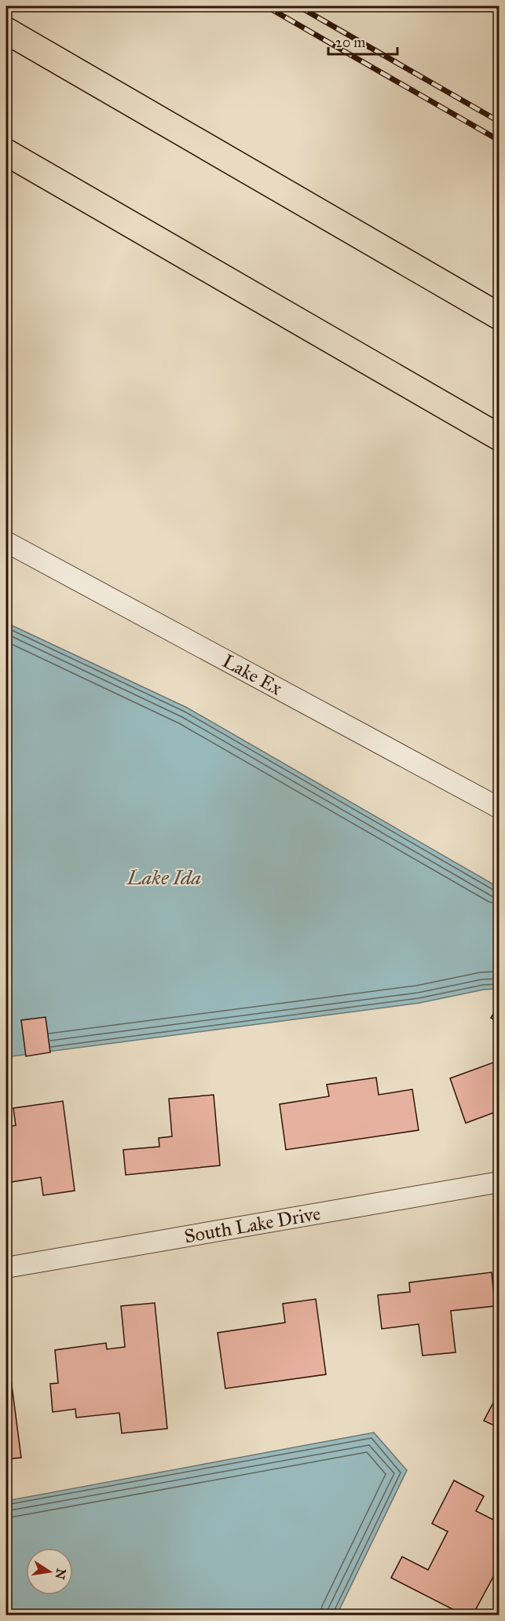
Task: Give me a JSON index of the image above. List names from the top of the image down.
{
  "streets": {
    "street": ["Lake Ex", "South Lake Drive"]
  },
  "water": ["Lake Ida"],
  "scale_bar": "20 m",
  "north": "right"
}
